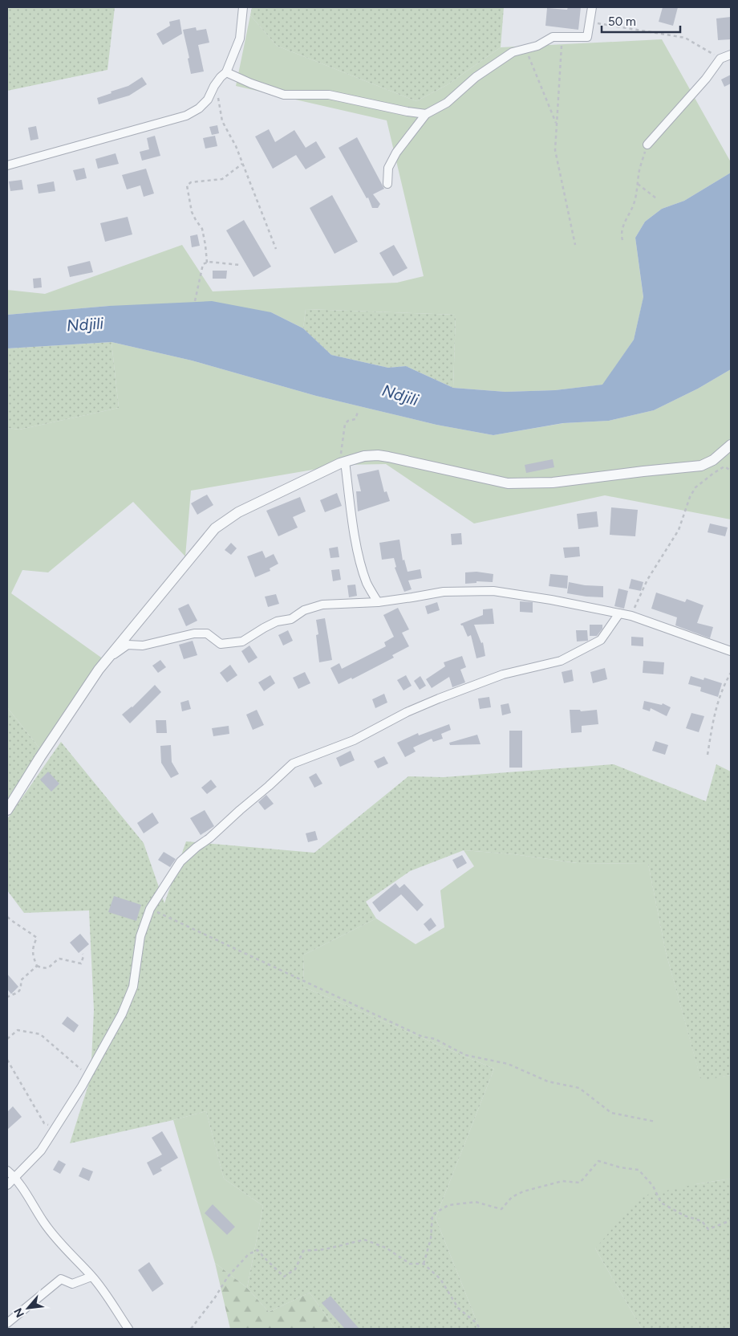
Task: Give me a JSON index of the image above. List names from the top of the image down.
{
  "water": ["Ndjili"],
  "scale_bar": "50 m",
  "north": "bottom left"
}
